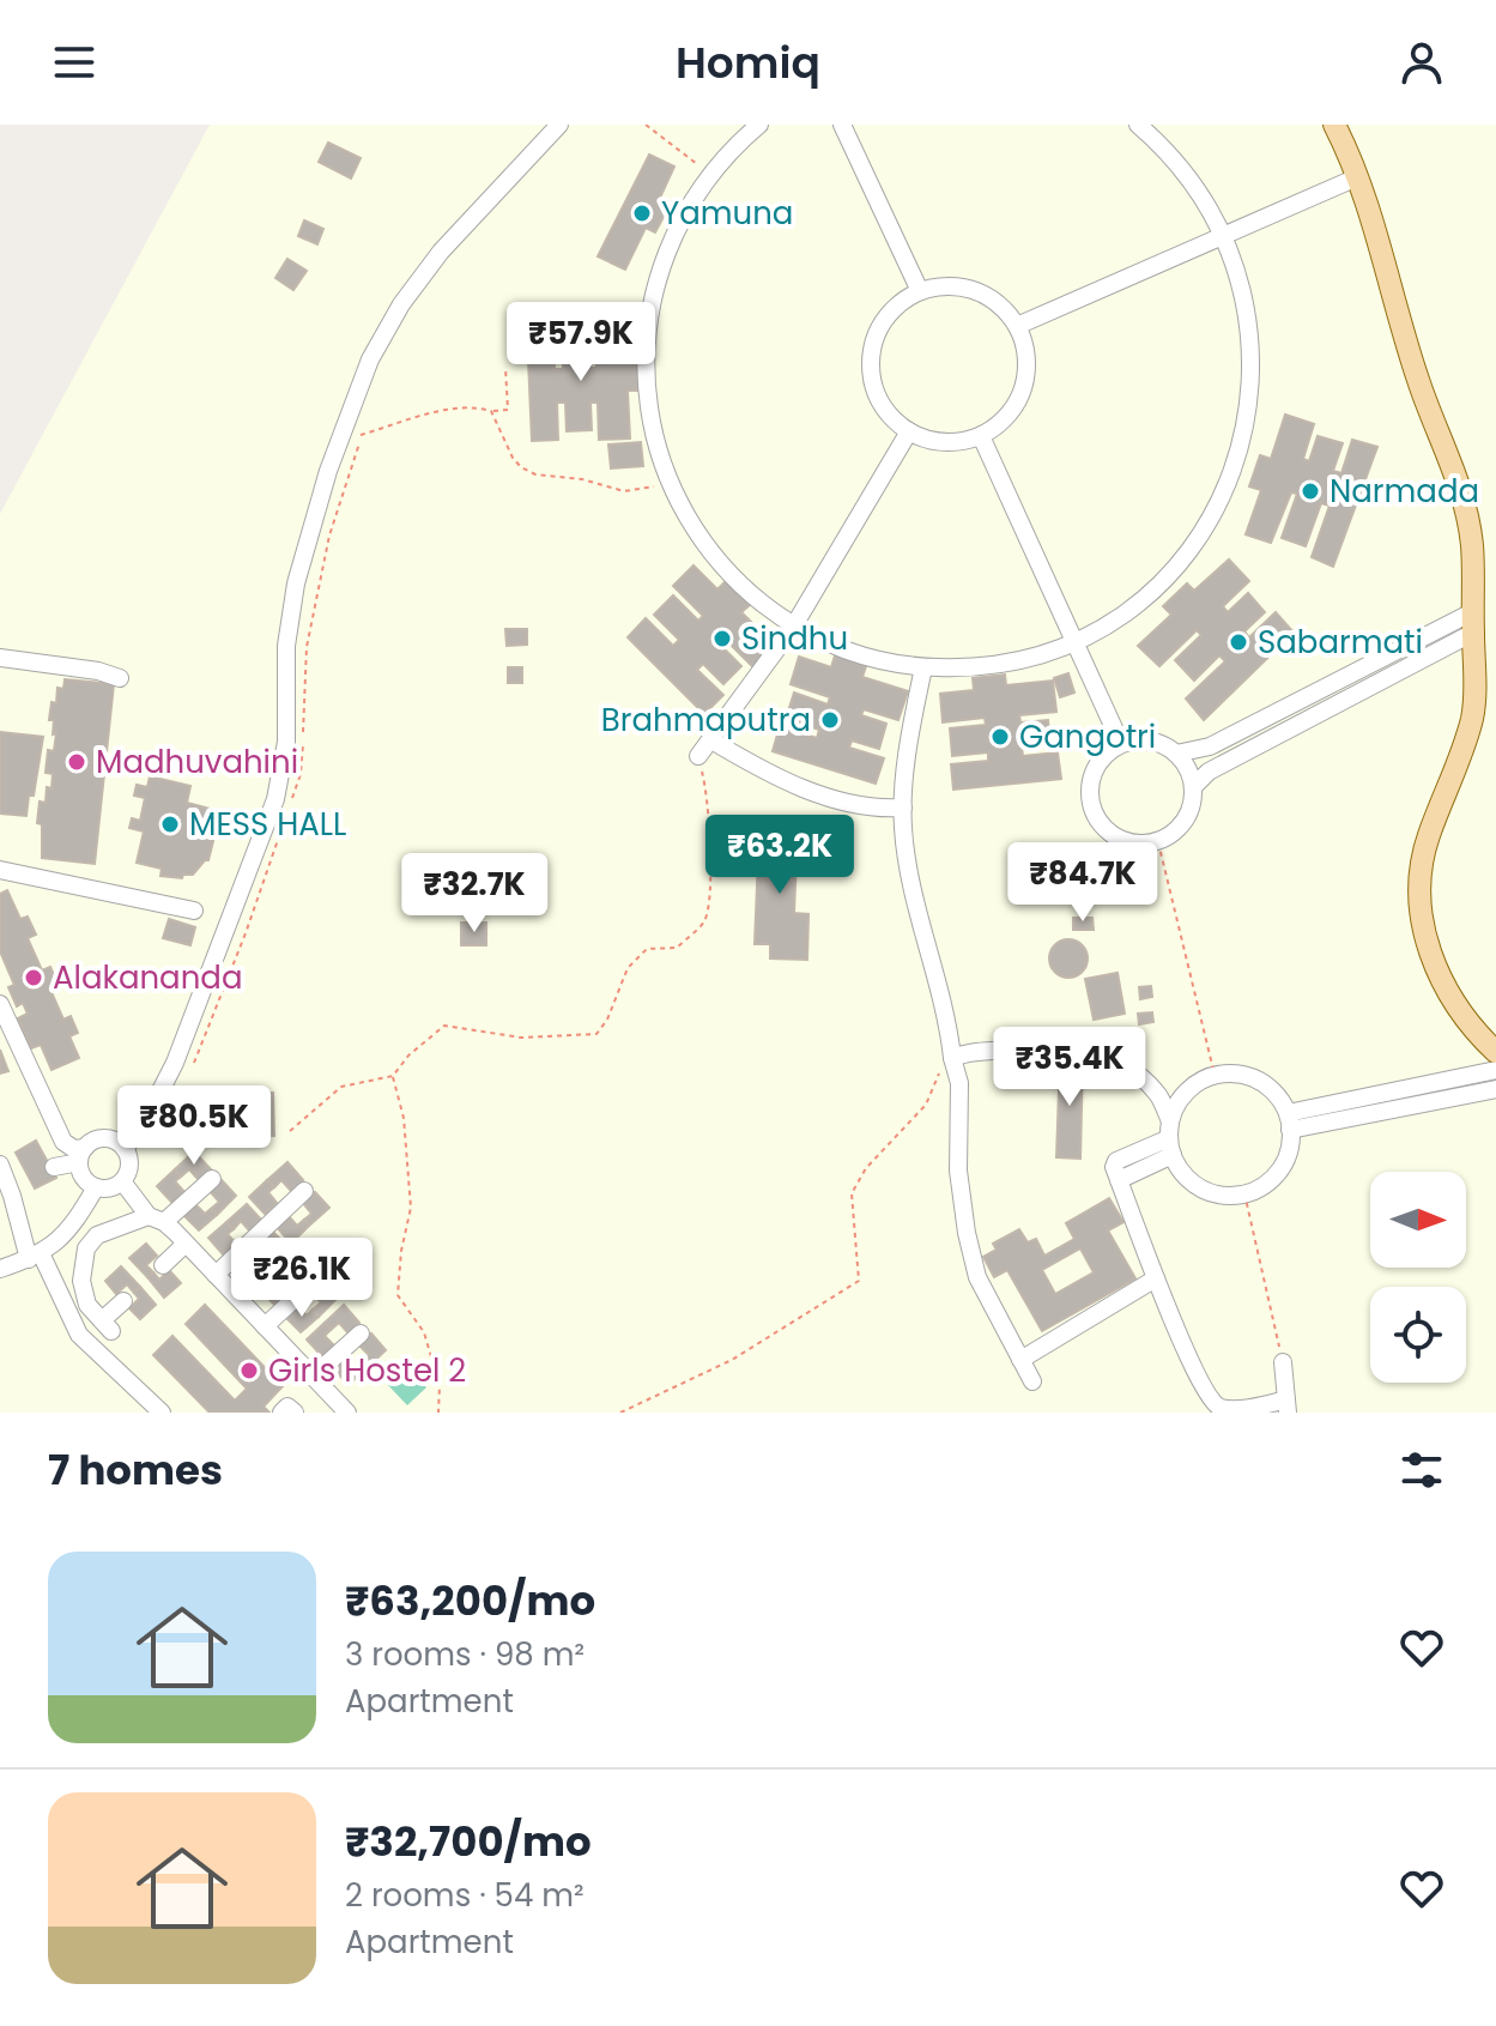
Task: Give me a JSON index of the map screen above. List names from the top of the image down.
{
  "places": [
    "Yamuna",
    "Narmada",
    "Sindhu",
    "Sabarmati",
    "Brahmaputra",
    "Gangotri",
    "Madhuvahini",
    "MESS HALL",
    "Alakananda",
    "Girls Hostel 2"
  ],
  "north": "right",
  "page": {
    "header": "Homiq",
    "price": [
      "₹57.9K",
      "₹63.2K",
      "₹84.7K",
      "₹32.7K",
      "₹35.4K",
      "₹80.5K",
      "₹26.1K"
    ],
    "heading": "7 homes",
    "list": [
      {
        "name": "₹63,200/mo",
        "note": "3 rooms · 98 m² · Apartment"
      },
      {
        "name": "₹32,700/mo",
        "note": "2 rooms · 54 m² · Apartment"
      }
    ]
  }
}
